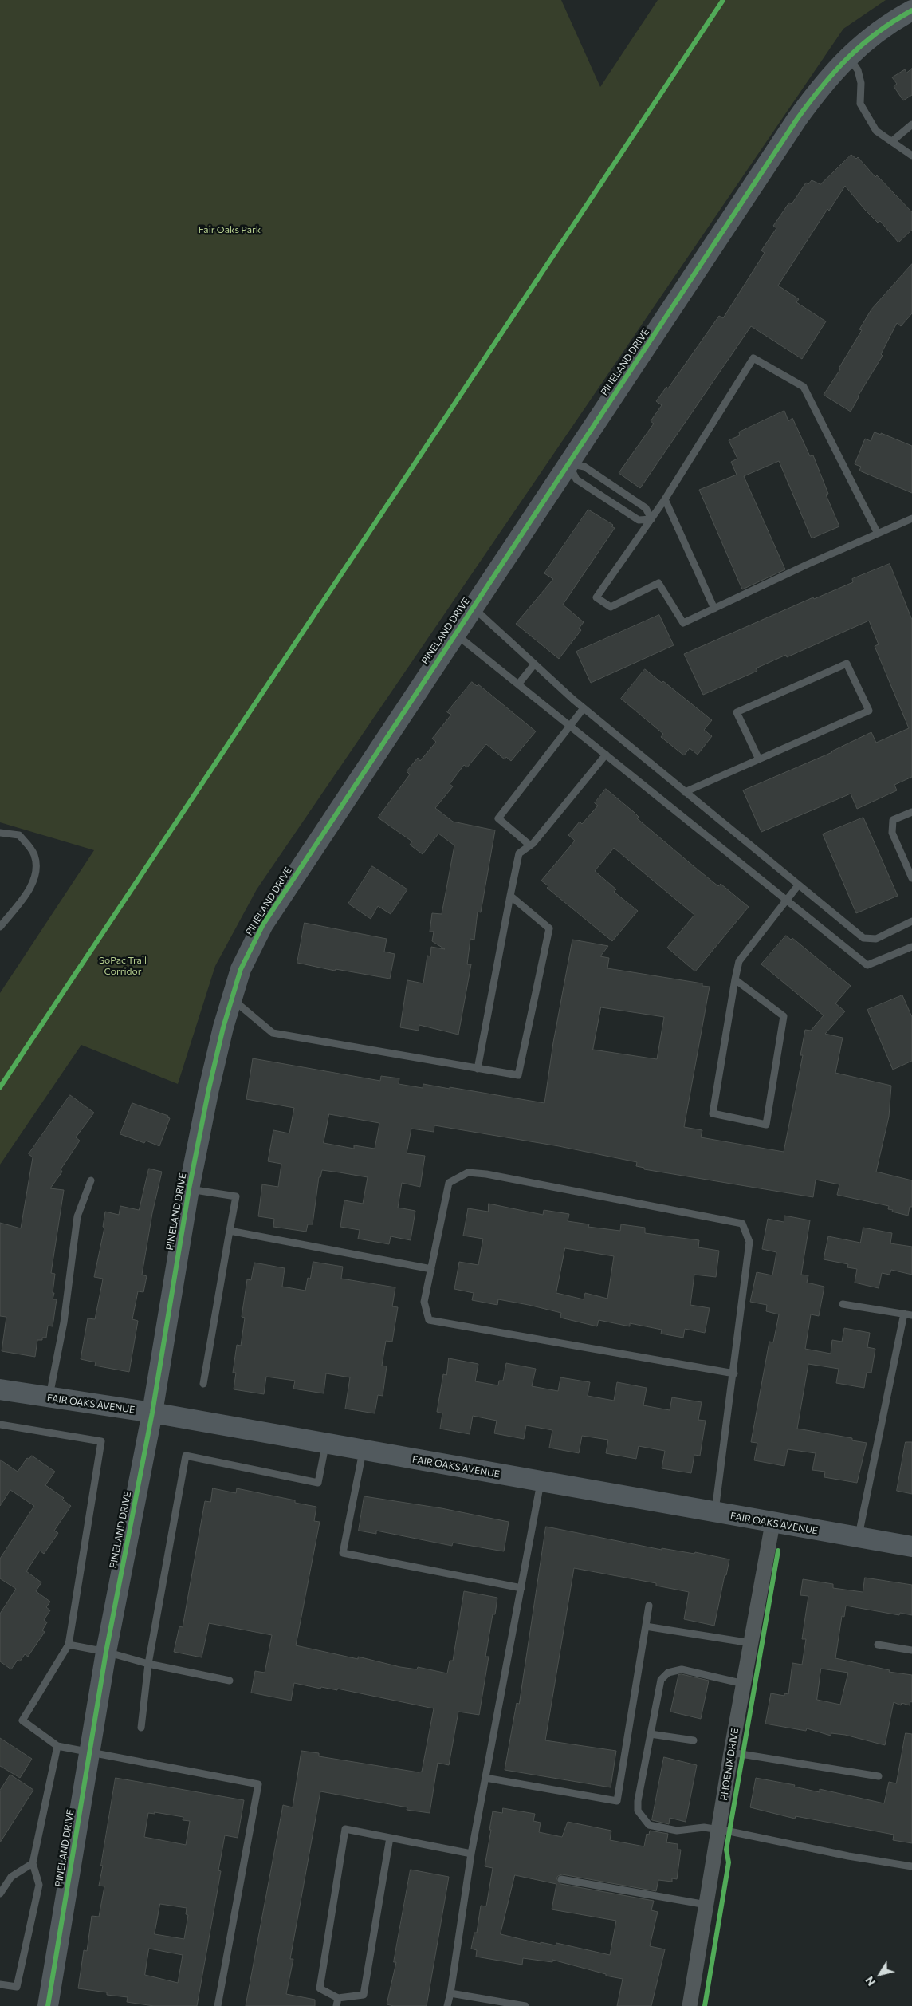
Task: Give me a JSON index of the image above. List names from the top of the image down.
{
  "streets": {
    "street": ["PINELAND DRIVE", "FAIR OAKS AVENUE", "PHOENIX DRIVE"]
  },
  "crossings": [
    ["PINELAND DRIVE", "FAIR OAKS AVENUE"],
    ["FAIR OAKS AVENUE", "PHOENIX DRIVE"]
  ],
  "parks": ["Fair Oaks Park", "SoPac Trail Corridor"],
  "north": "bottom left"
}
